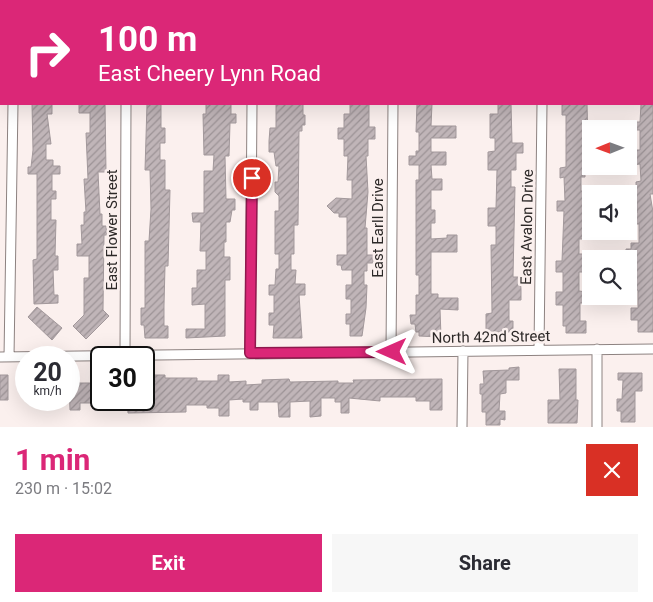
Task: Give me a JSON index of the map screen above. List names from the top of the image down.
{
  "streets": {
    "street": [
      "East Avalon Drive",
      "East Earll Drive",
      "East Flower Street",
      "North 42nd Street"
    ]
  },
  "crossings": [
    ["East Avalon Drive", "North 42nd Street"],
    ["East Earll Drive", "North 42nd Street"]
  ],
  "north": "left",
  "page": {
    "turn": ["100 m", "East Cheery Lynn Road"],
    "speed": "20 km/h",
    "limit": "30",
    "heading": ["1 min", "230 m · 15:02"],
    "buttons": ["Exit", "Share"]
  }
}
